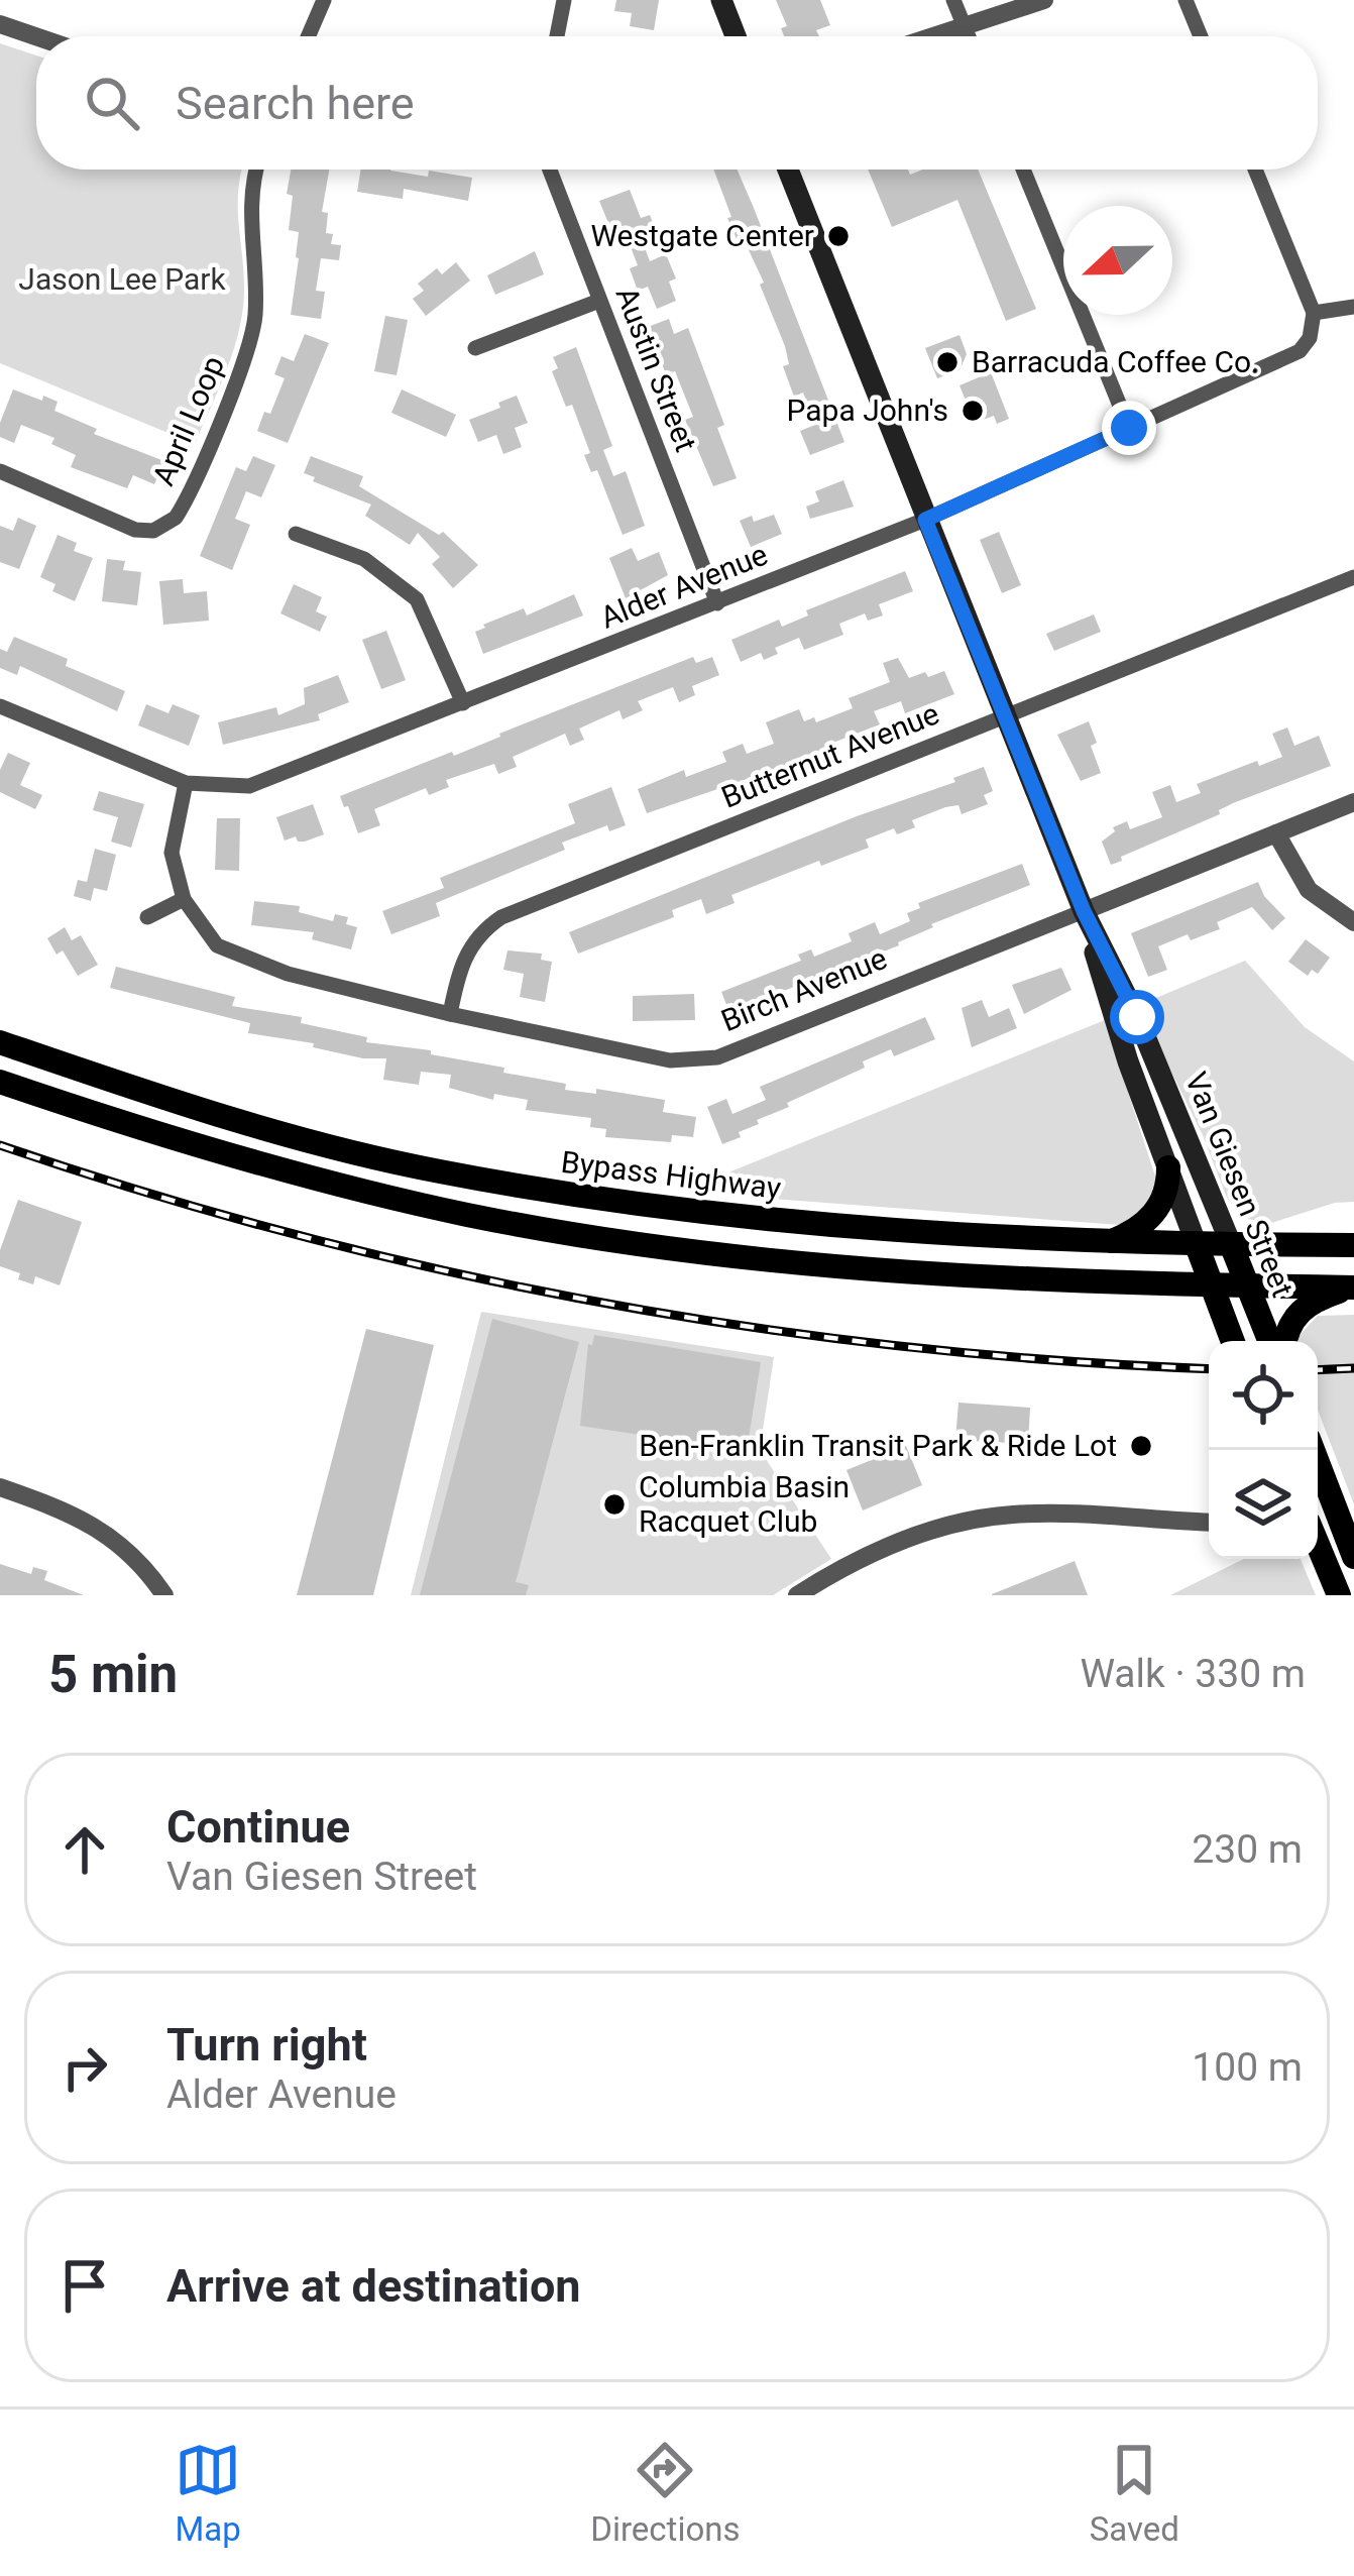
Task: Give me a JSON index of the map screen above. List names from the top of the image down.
{
  "streets": {
    "main road": ["Bypass Highway", "Van Giesen Street"],
    "street": [
      "Austin Street",
      "April Loop",
      "Alder Avenue",
      "Butternut Avenue",
      "Birch Avenue"
    ]
  },
  "crossings": [
    ["Austin Street", "Alder Avenue"],
    ["Alder Avenue", "Birch Avenue"],
    ["Alder Avenue", "Van Giesen Street"],
    ["Butternut Avenue", "Birch Avenue"],
    ["Butternut Avenue", "Van Giesen Street"],
    ["Birch Avenue", "Van Giesen Street"],
    ["Bypass Highway", "Van Giesen Street"]
  ],
  "parks": ["Jason Lee Park"],
  "places": [
    "Westgate Center",
    "Barracuda Coffee Co.",
    "Papa John's",
    "Ben-Franklin Transit Park & Ride Lot",
    "Columbia Basin Racquet Club"
  ],
  "north": "left",
  "page": {
    "search": "Search here",
    "heading": ["5 min", "Walk · 330 m"],
    "list": [
      ["Continue", "Van Giesen Street", "230 m"],
      ["Turn right", "Alder Avenue", "100 m"],
      "Arrive at destination"
    ],
    "nav": ["Map", "Directions", "Saved"]
  }
}
